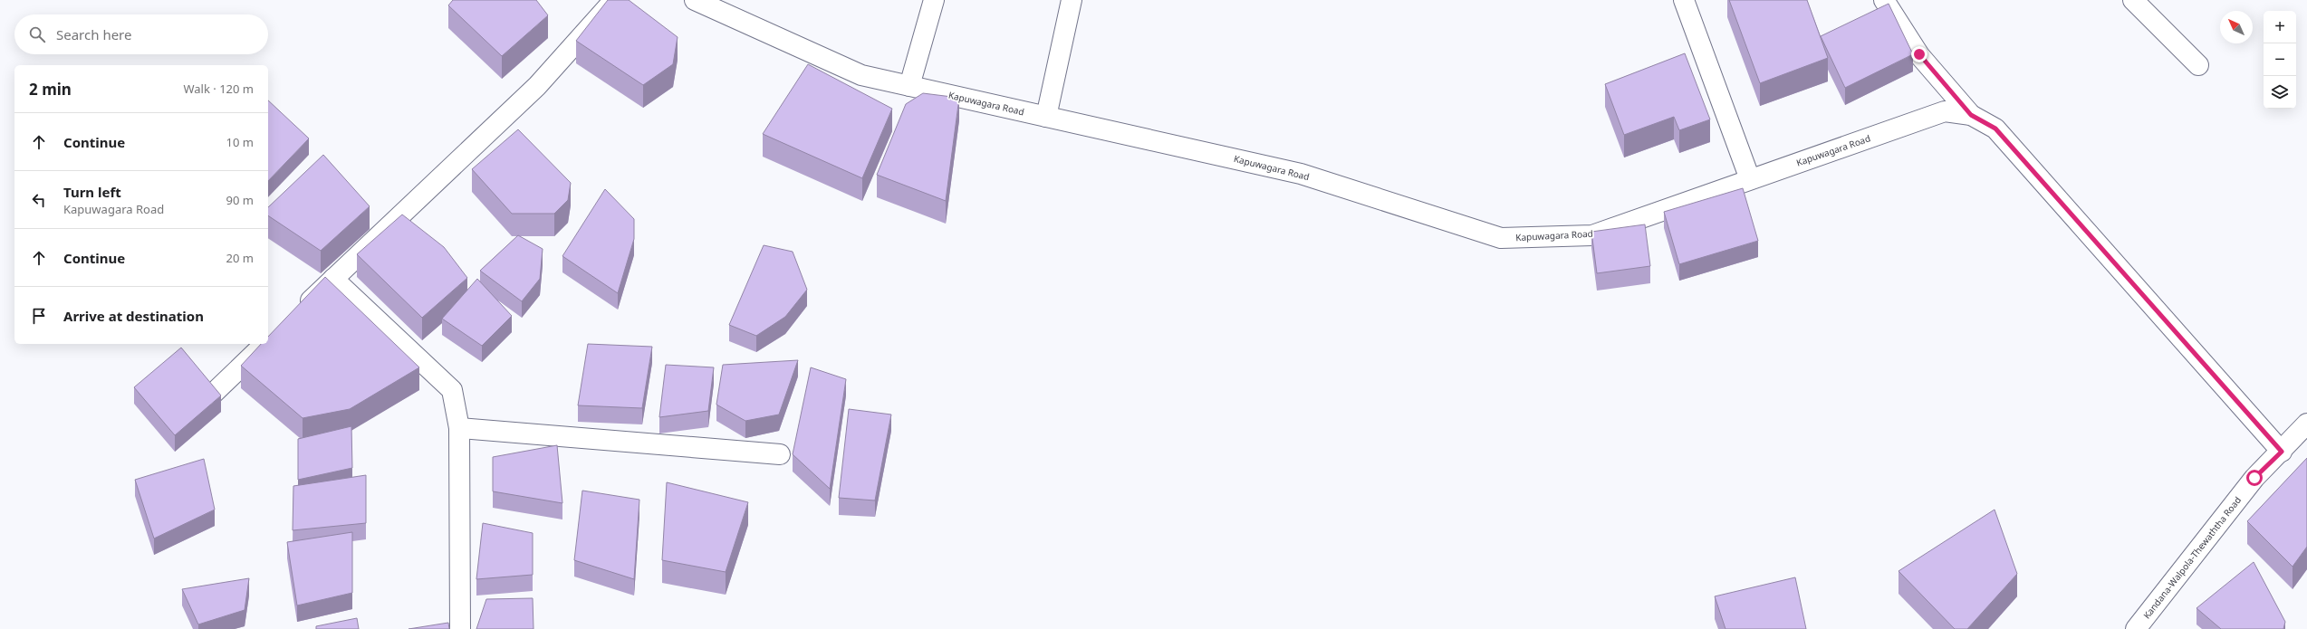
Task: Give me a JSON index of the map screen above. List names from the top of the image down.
{
  "streets": {
    "street": ["Kapuwagara Road", "Kandana-Walpola-Thewaththa Road"]
  },
  "crossings": [
    ["Kapuwagara Road", "Kandana-Walpola-Thewaththa Road"]
  ],
  "north": "top left",
  "page": {
    "map_buttons": ["+", "−"],
    "search": "Search here",
    "heading": ["2 min", "Walk · 120 m"],
    "list": [
      ["Continue", "10 m"],
      ["Turn left", "Kapuwagara Road", "90 m"],
      ["Continue", "20 m"],
      "Arrive at destination"
    ]
  }
}
